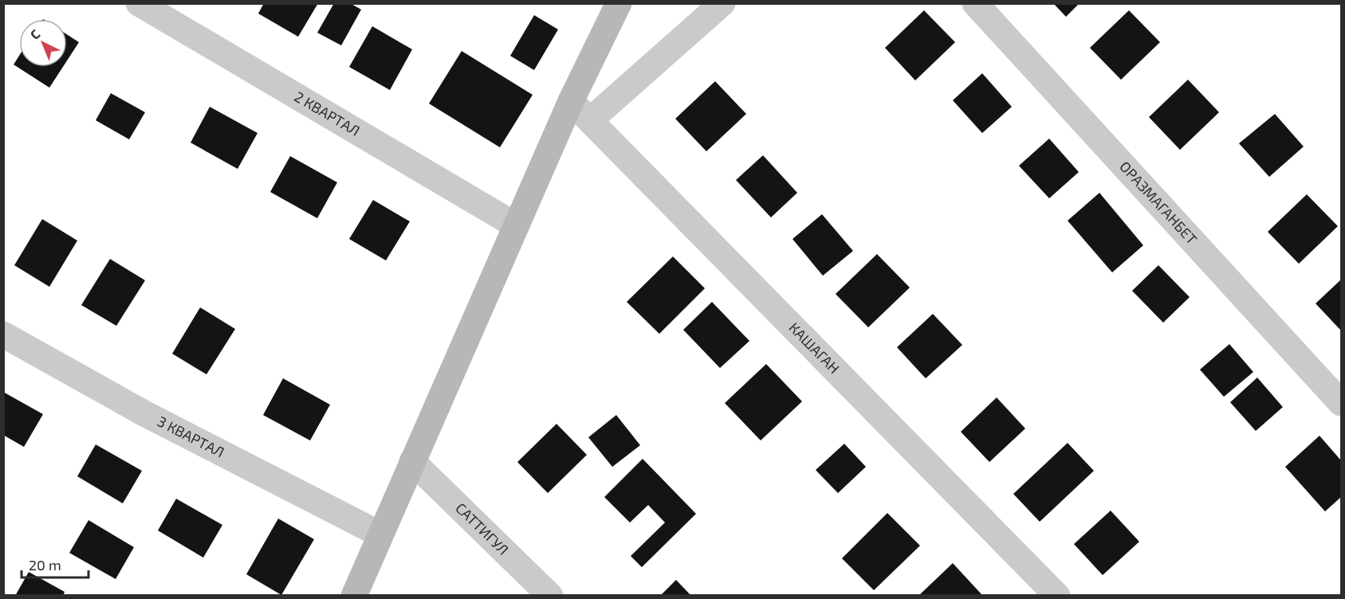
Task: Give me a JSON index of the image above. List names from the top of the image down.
{
  "streets": {
    "street": [
      "2 КВАРТАЛ",
      "ОРАЗМАГАНБЕТ",
      "КАШАГАН",
      "3 КВАРТАЛ",
      "САТТИГУЛ"
    ]
  },
  "scale_bar": "20 m",
  "north": "top left"
}
